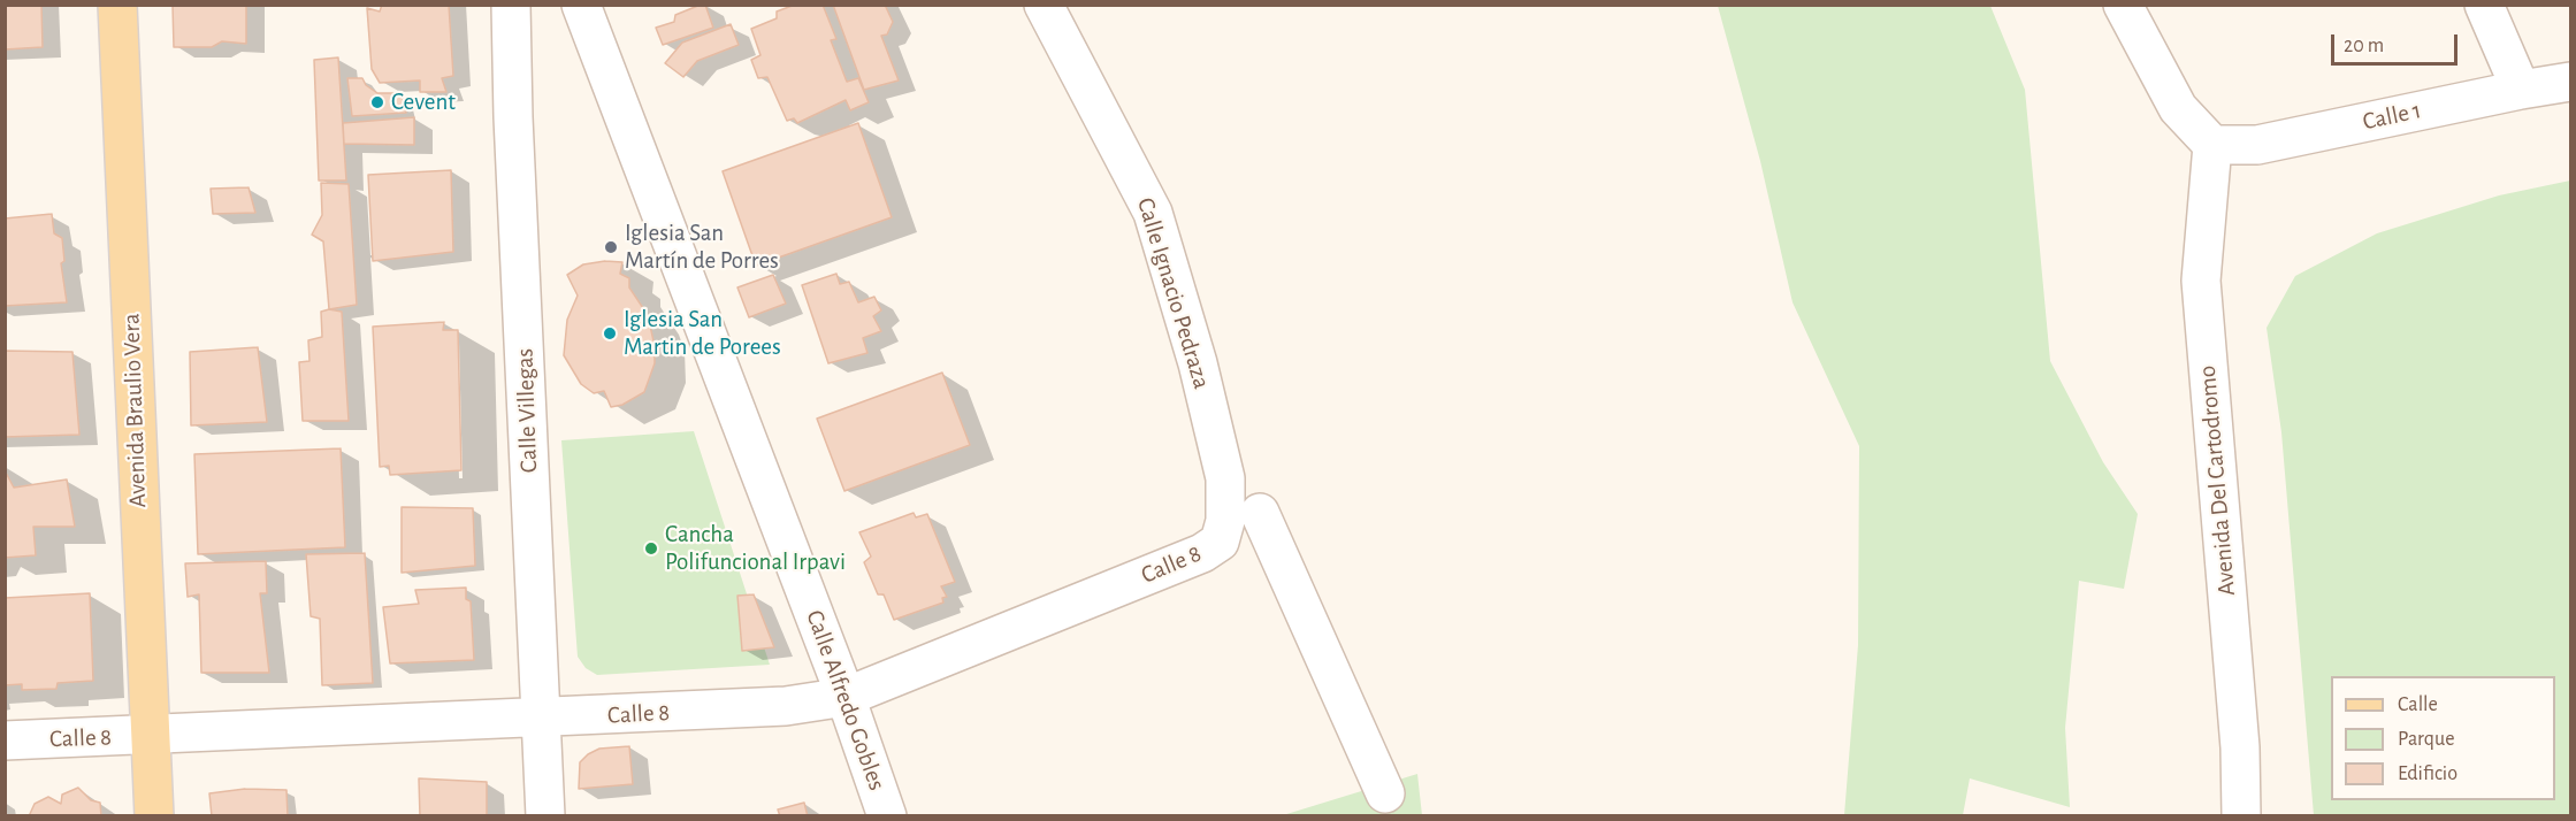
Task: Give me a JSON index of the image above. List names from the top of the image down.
{
  "streets": {
    "main road": ["Avenida Braulio Vera"],
    "street": [
      "Calle 1",
      "Calle Ignacio Pedraza",
      "Calle Villegas",
      "Avenida Del Cartodromo",
      "Calle 8",
      "Calle Alfredo Gobles"
    ]
  },
  "crossings": [
    ["Calle 1", "Avenida Del Cartodromo"],
    ["Calle Ignacio Pedraza", "Calle 8"],
    ["Avenida Braulio Vera", "Calle 8"],
    ["Calle Villegas", "Calle 8"],
    ["Calle 8", "Calle Alfredo Gobles"]
  ],
  "places": [
    "Cevent",
    "Iglesia San Martín de Porres",
    "Iglesia San Martin de Porees",
    "Cancha Polifuncional Irpavi"
  ],
  "legend": ["Calle", "Parque", "Edificio"],
  "scale_bar": "20 m"
}
